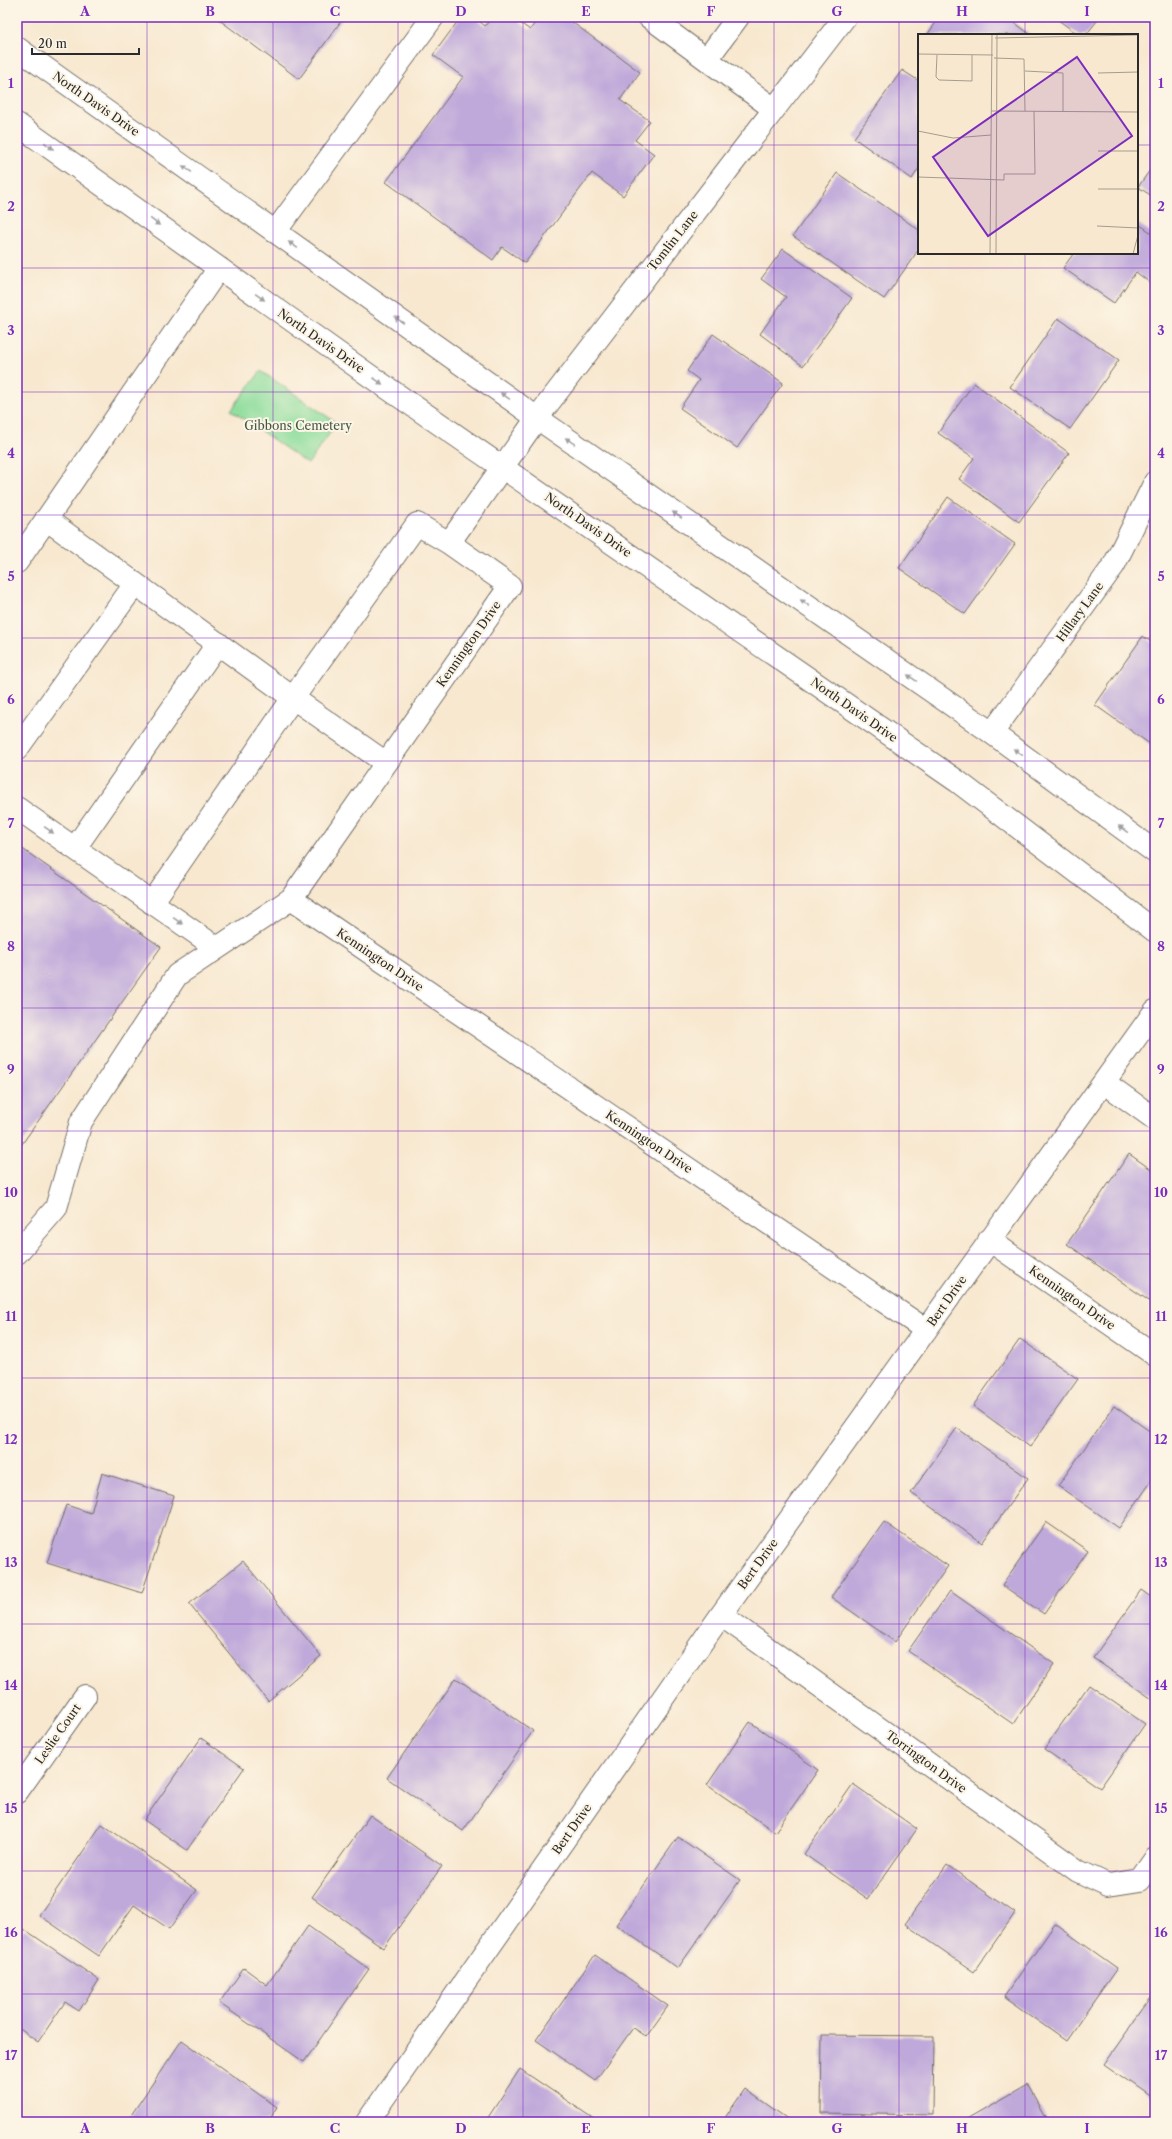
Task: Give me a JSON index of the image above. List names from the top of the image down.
{
  "streets": {
    "street": [
      "North Davis Drive",
      "Tomlin Lane",
      "Hillary Lane",
      "Kennington Drive",
      "Bert Drive",
      "Leslie Court",
      "Torrington Drive"
    ]
  },
  "crossings": [
    ["North Davis Drive", "Tomlin Lane"],
    ["North Davis Drive", "Hillary Lane"],
    ["Kennington Drive", "Bert Drive"],
    ["Bert Drive", "Torrington Drive"]
  ],
  "parks": ["Gibbons Cemetery"],
  "scale_bar": "20 m",
  "grid": {
    "columns": [
      "A",
      "B",
      "C",
      "D",
      "E",
      "F",
      "G",
      "H",
      "I"
    ],
    "rows": [
      "1",
      "2",
      "3",
      "4",
      "5",
      "6",
      "7",
      "8",
      "9",
      "10",
      "11",
      "12",
      "13",
      "14",
      "15",
      "16",
      "17"
    ]
  }
}
